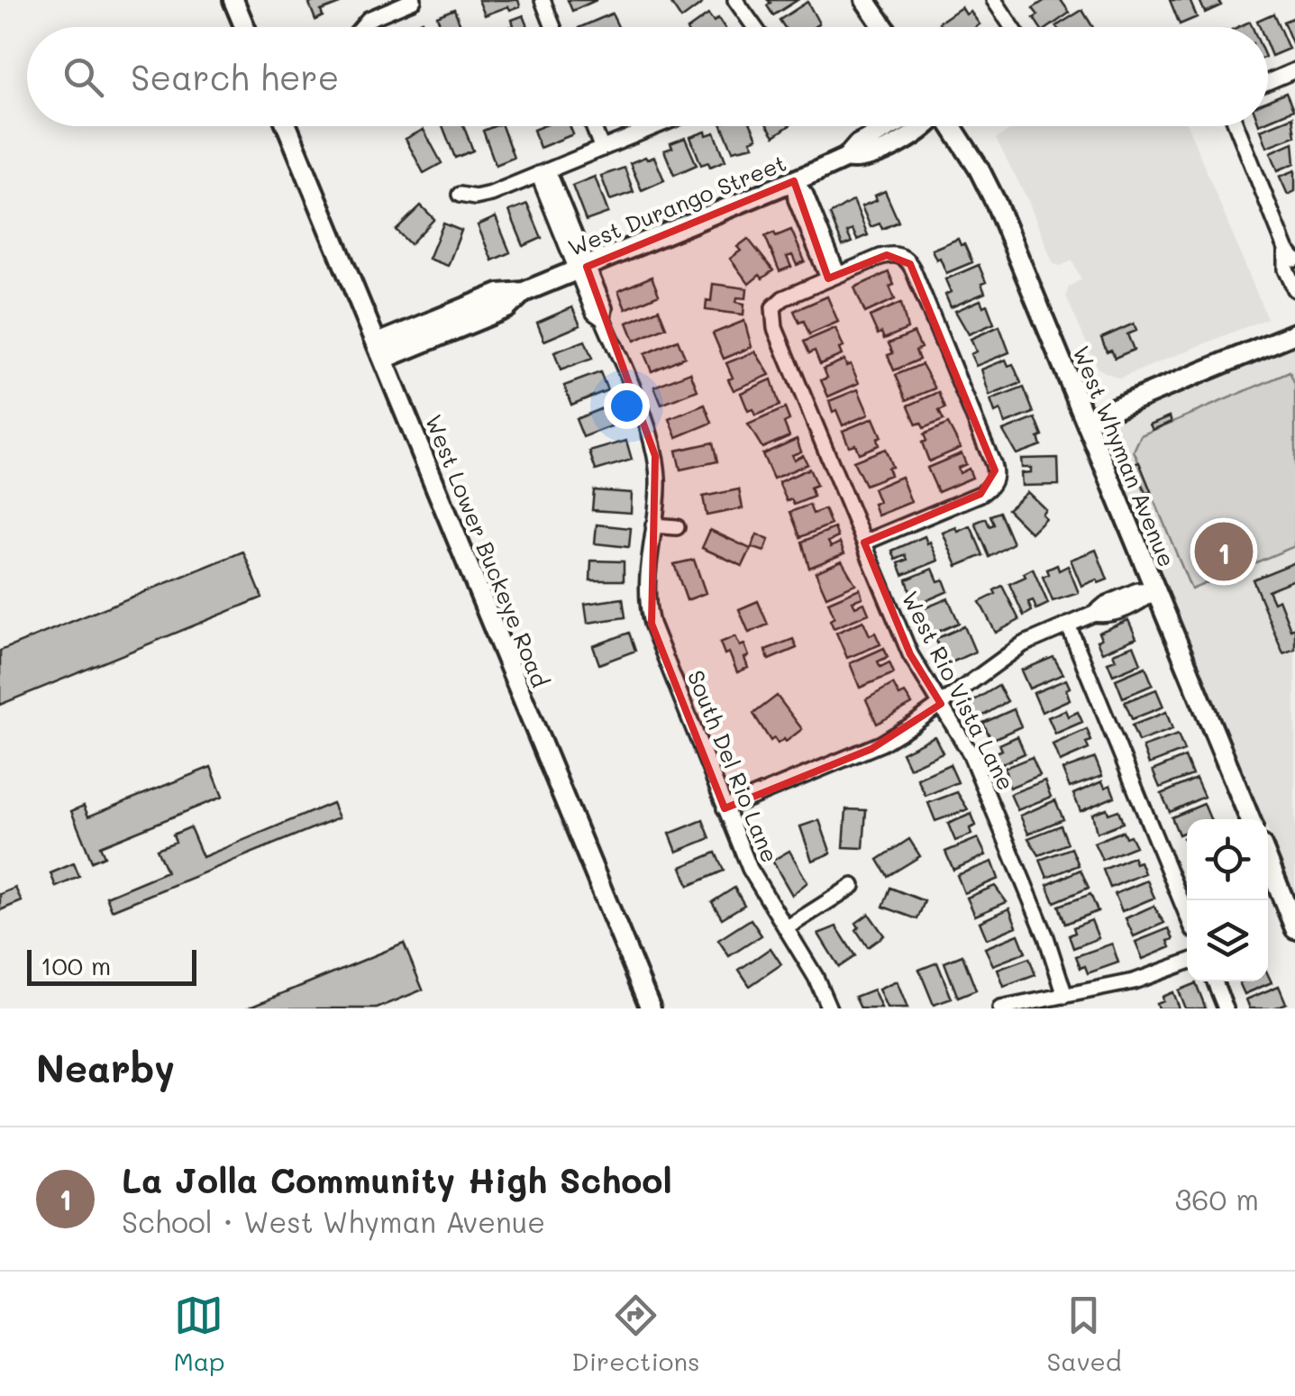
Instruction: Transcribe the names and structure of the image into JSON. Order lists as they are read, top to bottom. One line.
{"streets":{"street":["West Durango Street","West Whyman Avenue","West Lower Buckeye Road","West Rio Vista Lane","South Del Rio Lane"]},"crossings":[["West Durango Street","West Lower Buckeye Road"],["West Durango Street","South Del Rio Lane"]],"scale_bar":"100 m","page":{"search":"Search here","pins":"1","scale":"100 m","heading":"Nearby","list":[{"mark":"1","name":"La Jolla Community High School","note":"School · West Whyman Avenue","value":"360 m"}],"nav":["Map","Directions","Saved"]}}
